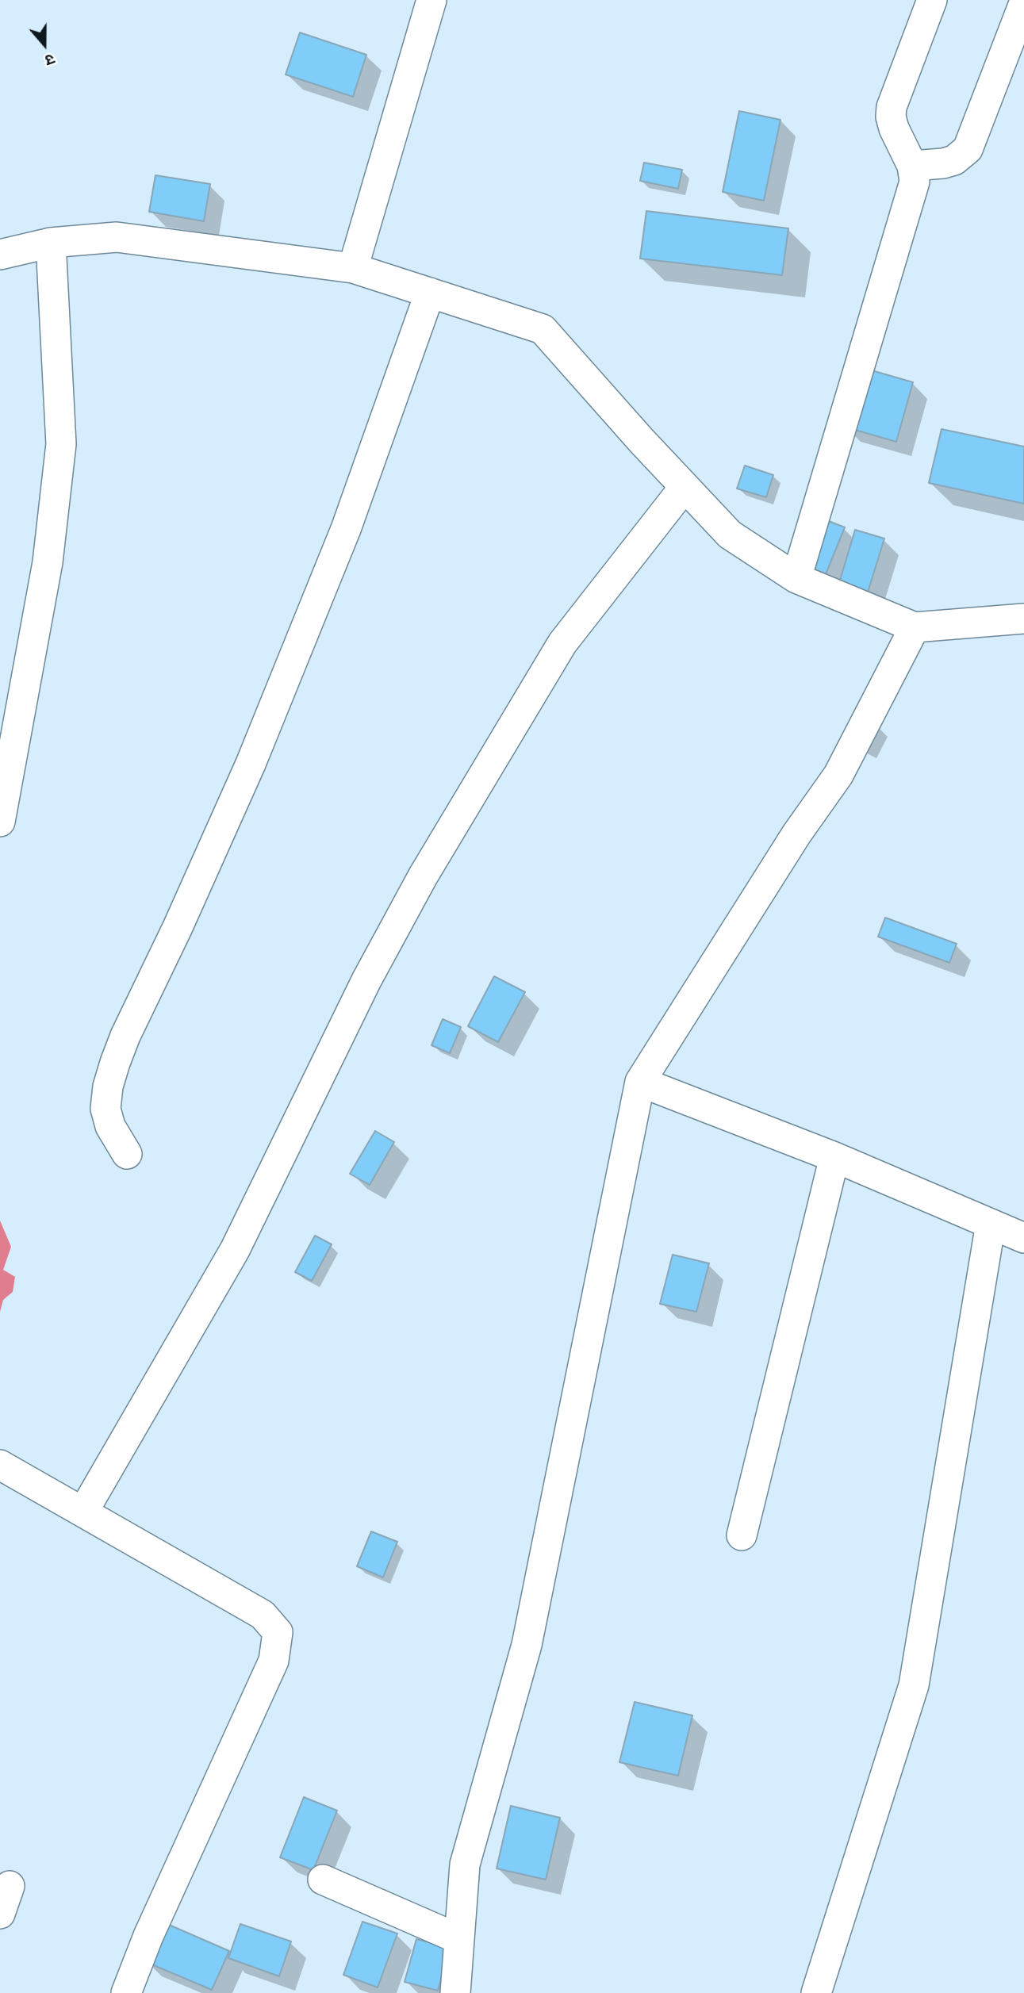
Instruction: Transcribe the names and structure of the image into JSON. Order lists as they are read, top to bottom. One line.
{"north":"bottom"}
